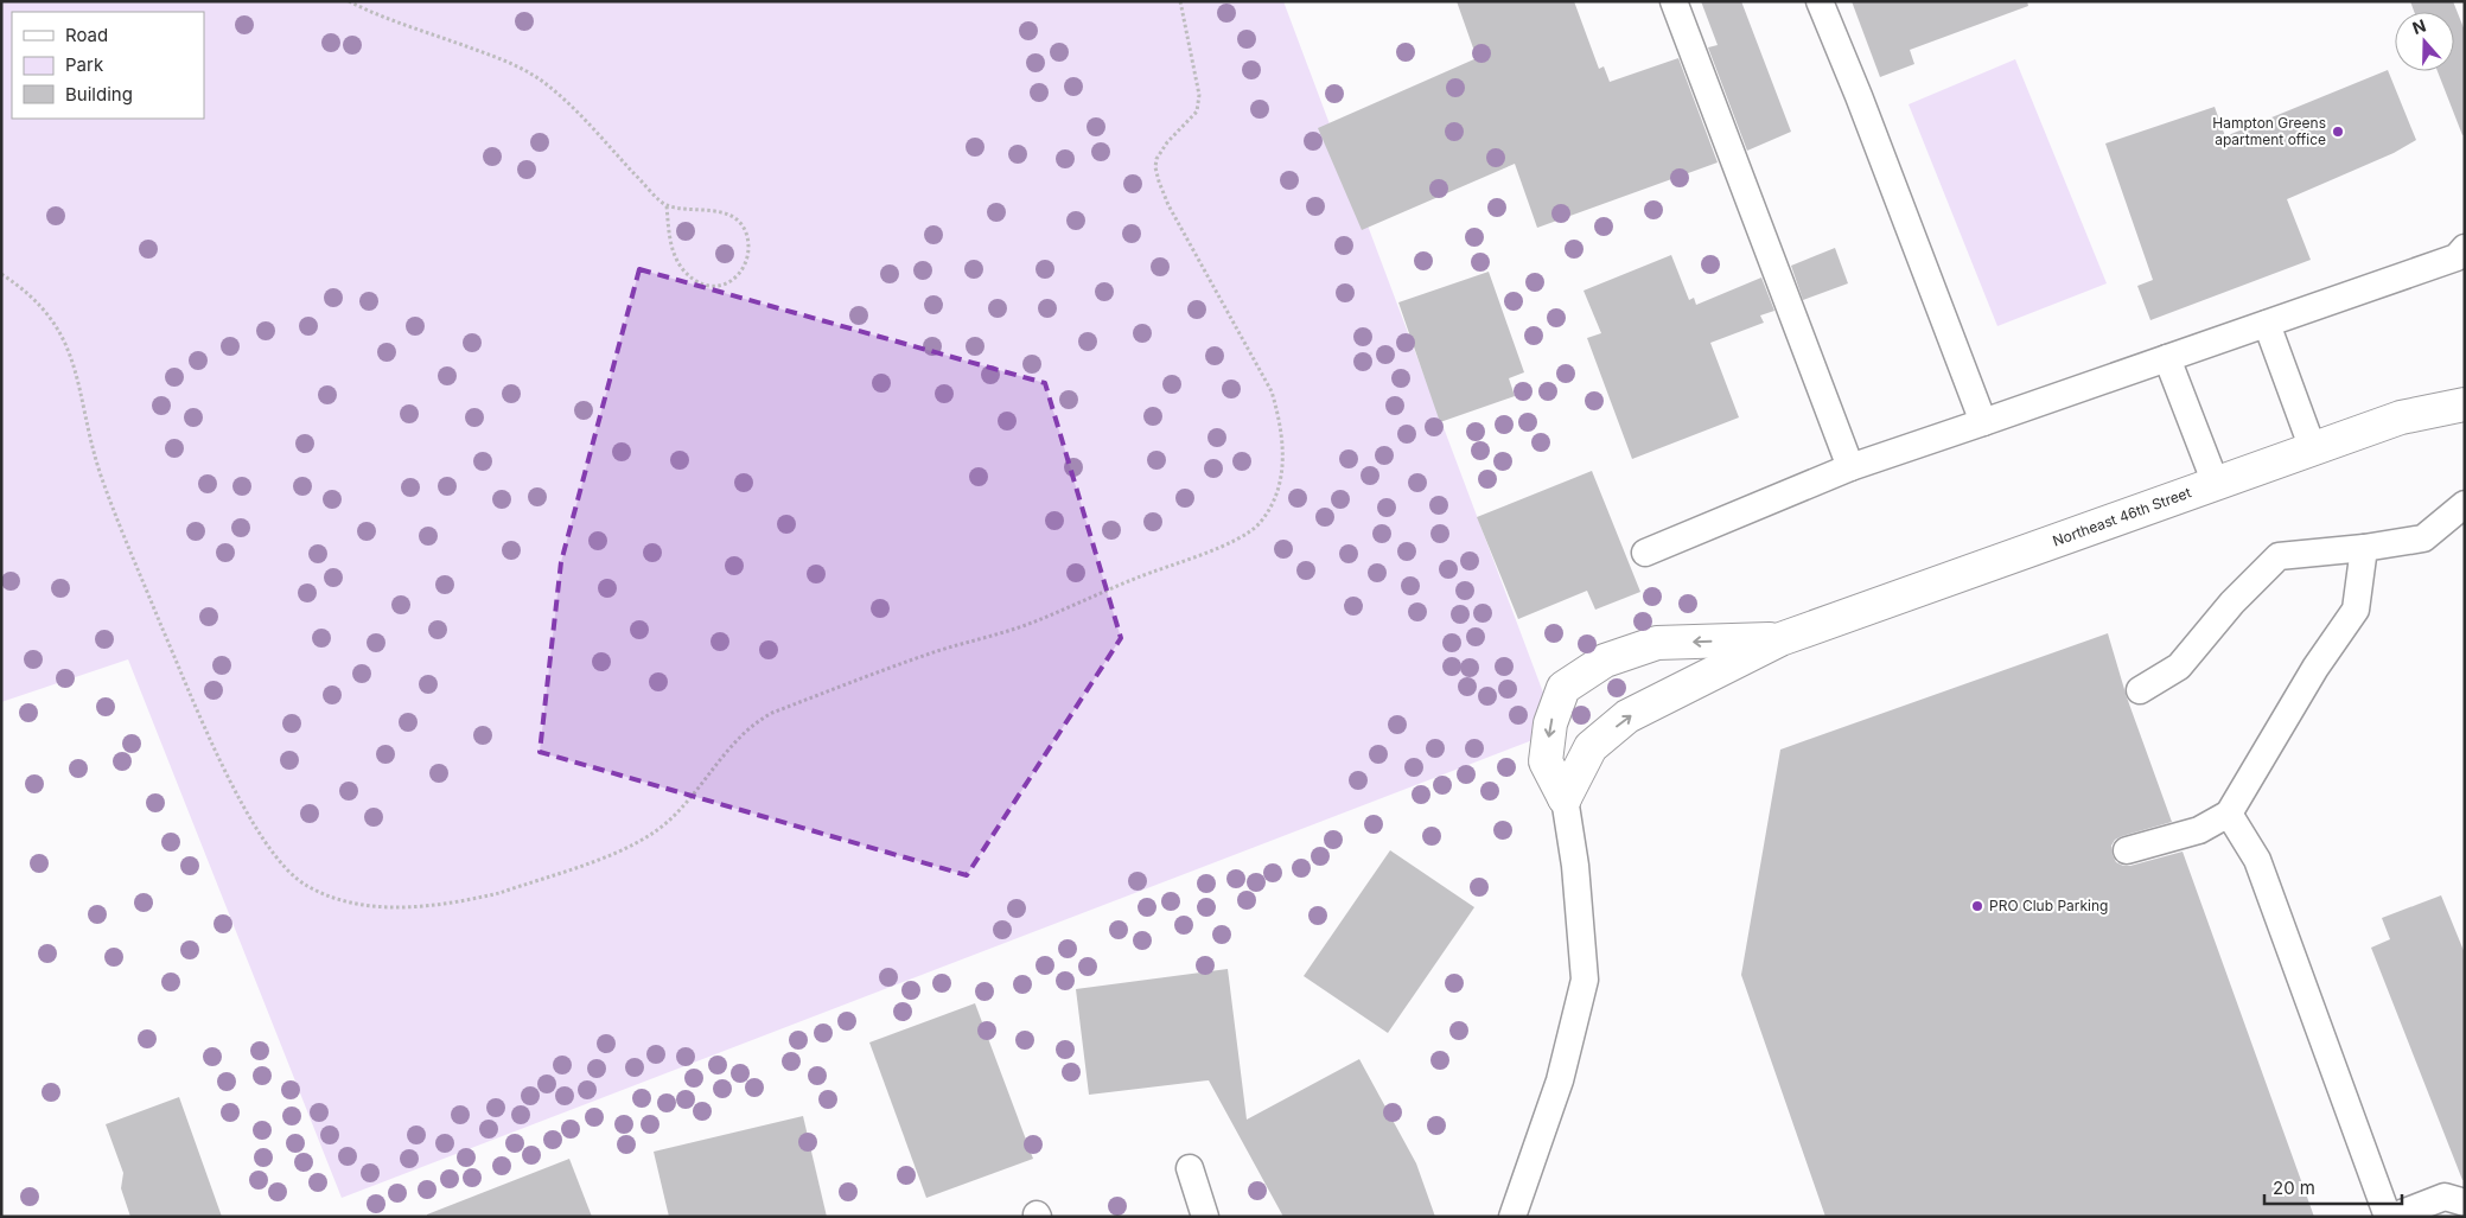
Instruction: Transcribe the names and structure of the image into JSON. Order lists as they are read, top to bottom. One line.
{"streets":{"street":["Northeast 46th Street"]},"places":["Hampton Greens apartment office","PRO Club Parking"],"legend":["Road","Park","Building"],"scale_bar":"20 m","north":"top"}
